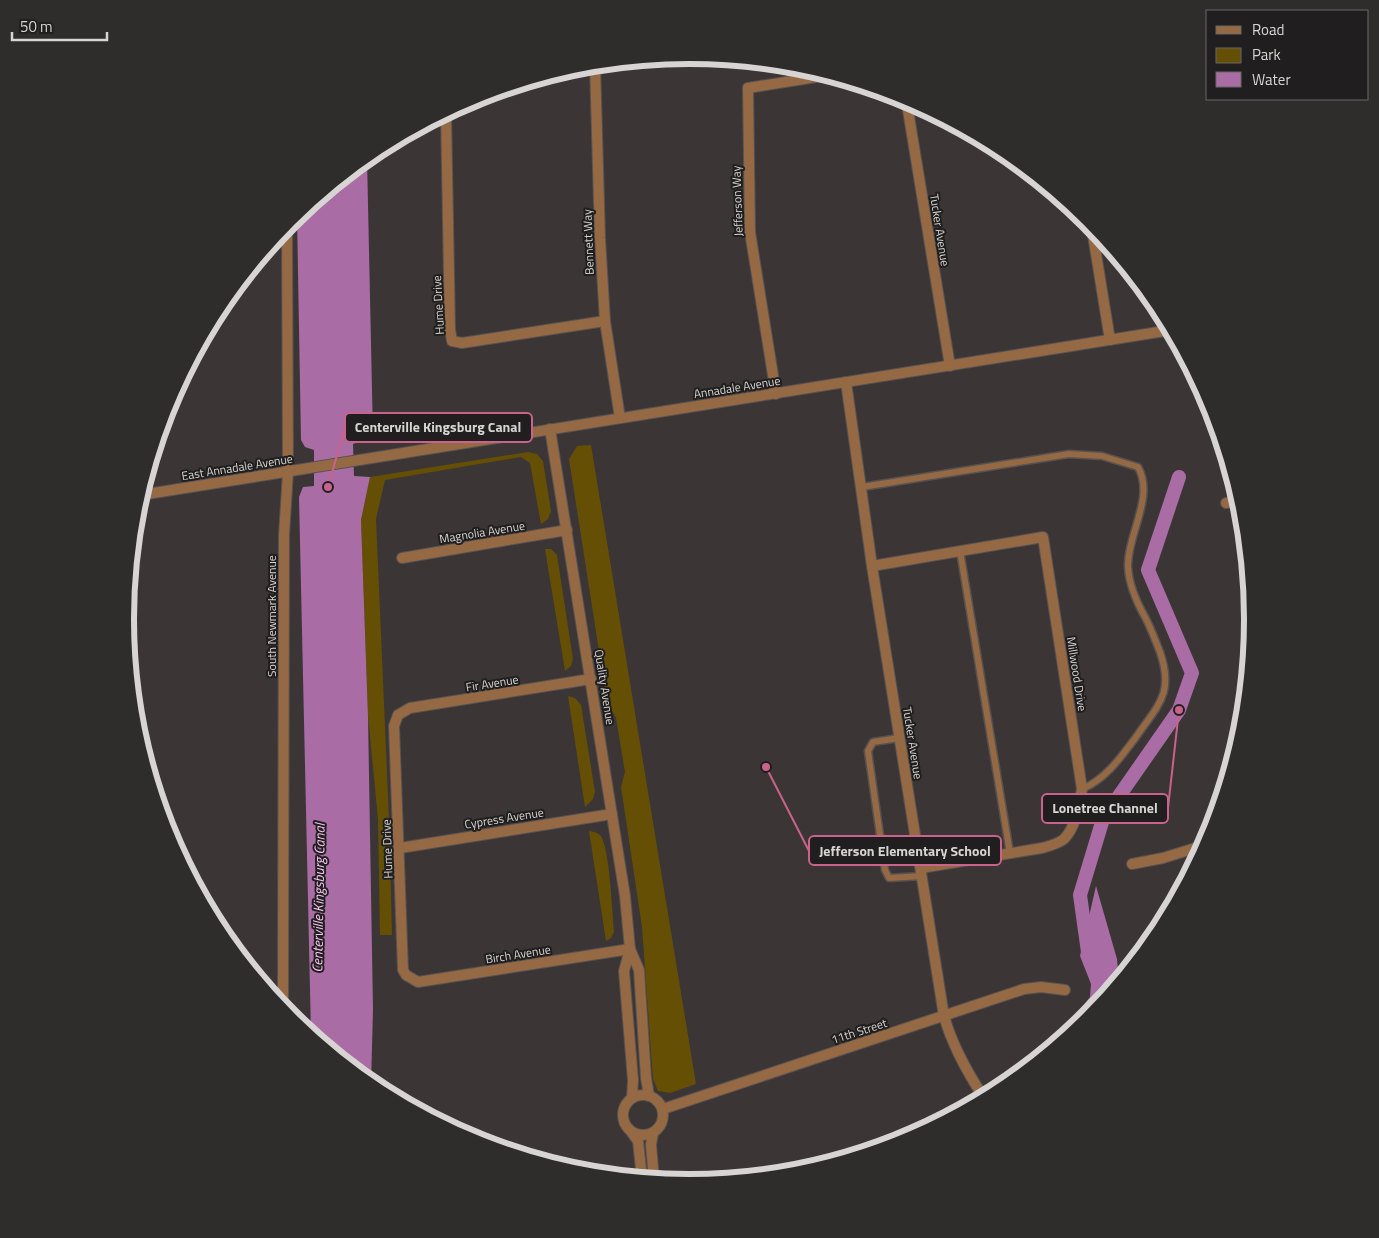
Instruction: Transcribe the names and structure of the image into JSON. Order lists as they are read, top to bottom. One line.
{"streets":{"street":["Jefferson Way","Tucker Avenue","Bennett Way","Hume Drive","Annadale Avenue","East Annadale Avenue","Magnolia Avenue","South Newmark Avenue","Millwood Drive","Fir Avenue","Quality Avenue","Cypress Avenue","Birch Avenue","11th Street"]},"crossings":[["Jefferson Way","Annadale Avenue"],["Tucker Avenue","Annadale Avenue"],["Tucker Avenue","Millwood Drive"],["Tucker Avenue","11th Street"],["Bennett Way","Hume Drive"],["Bennett Way","Annadale Avenue"],["Hume Drive","Fir Avenue"],["Hume Drive","Cypress Avenue"],["Hume Drive","Birch Avenue"],["Annadale Avenue","East Annadale Avenue"],["Annadale Avenue","Quality Avenue"],["East Annadale Avenue","South Newmark Avenue"],["Magnolia Avenue","Quality Avenue"],["Fir Avenue","Quality Avenue"],["Quality Avenue","Cypress Avenue"],["Quality Avenue","Birch Avenue"],["Quality Avenue","11th Street"]],"water":["Centerville Kingsburg Canal"],"places":["Centerville Kingsburg Canal","Lonetree Channel","Jefferson Elementary School"],"legend":["Road","Park","Water"],"scale_bar":"50 m"}
